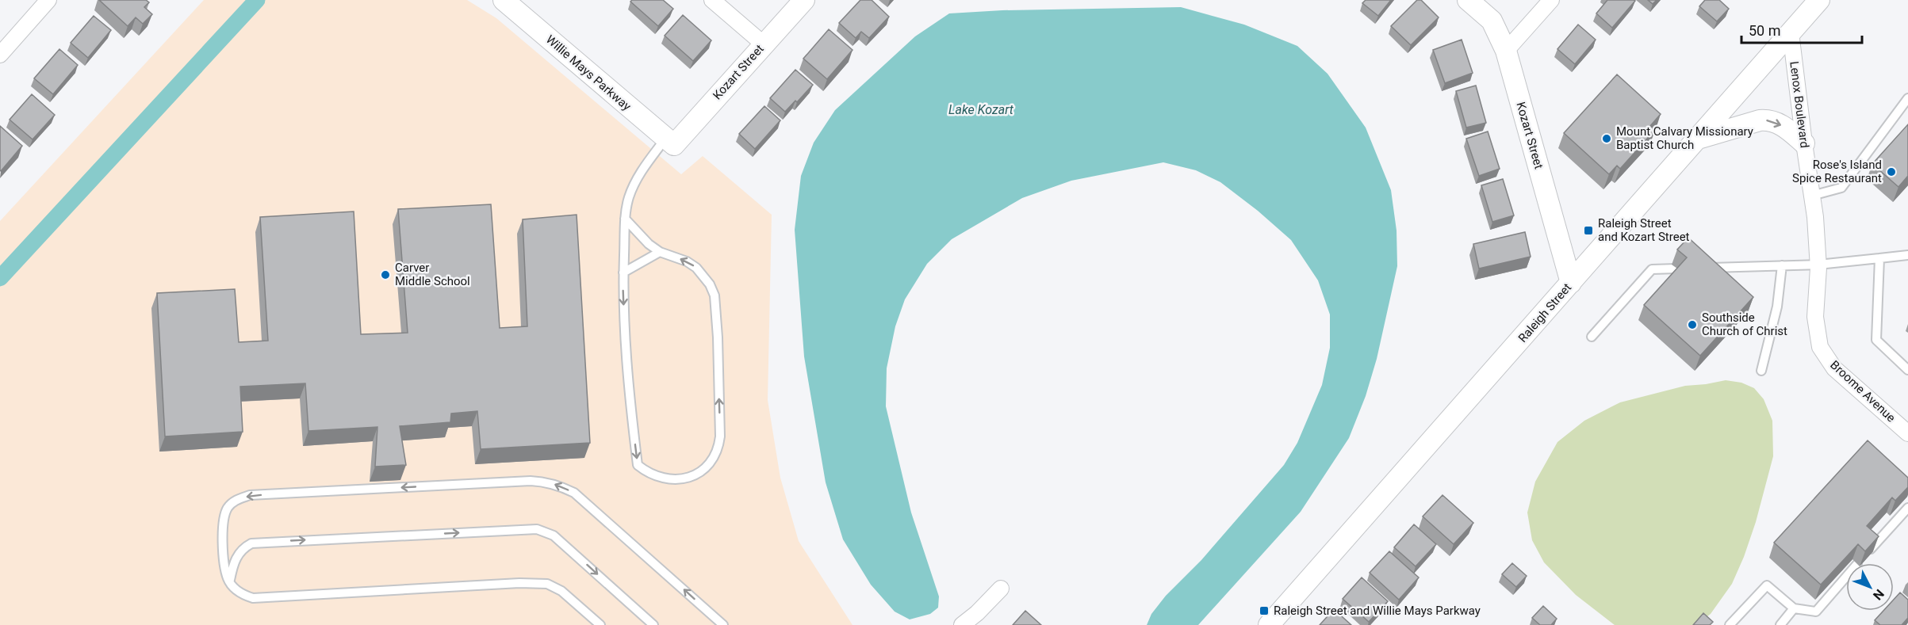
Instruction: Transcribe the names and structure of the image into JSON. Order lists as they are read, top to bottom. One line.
{"streets":{"street":["Kozart Street","Willie Mays Parkway","Lenox Boulevard","Raleigh Street","Broome Avenue"]},"crossings":[["Kozart Street","Willie Mays Parkway"],["Kozart Street","Raleigh Street"],["Lenox Boulevard","Raleigh Street"],["Lenox Boulevard","Broome Avenue"]],"water":["Lake Kozart"],"places":{"other":["Mount Calvary Missionary Baptist Church","Rose's Island Spice Restaurant","Carver Middle School","Southside Church of Christ"],"transit":["Raleigh Street and Kozart Street","Raleigh Street and Willie Mays Parkway"]},"scale_bar":"50 m","north":"bottom right"}
